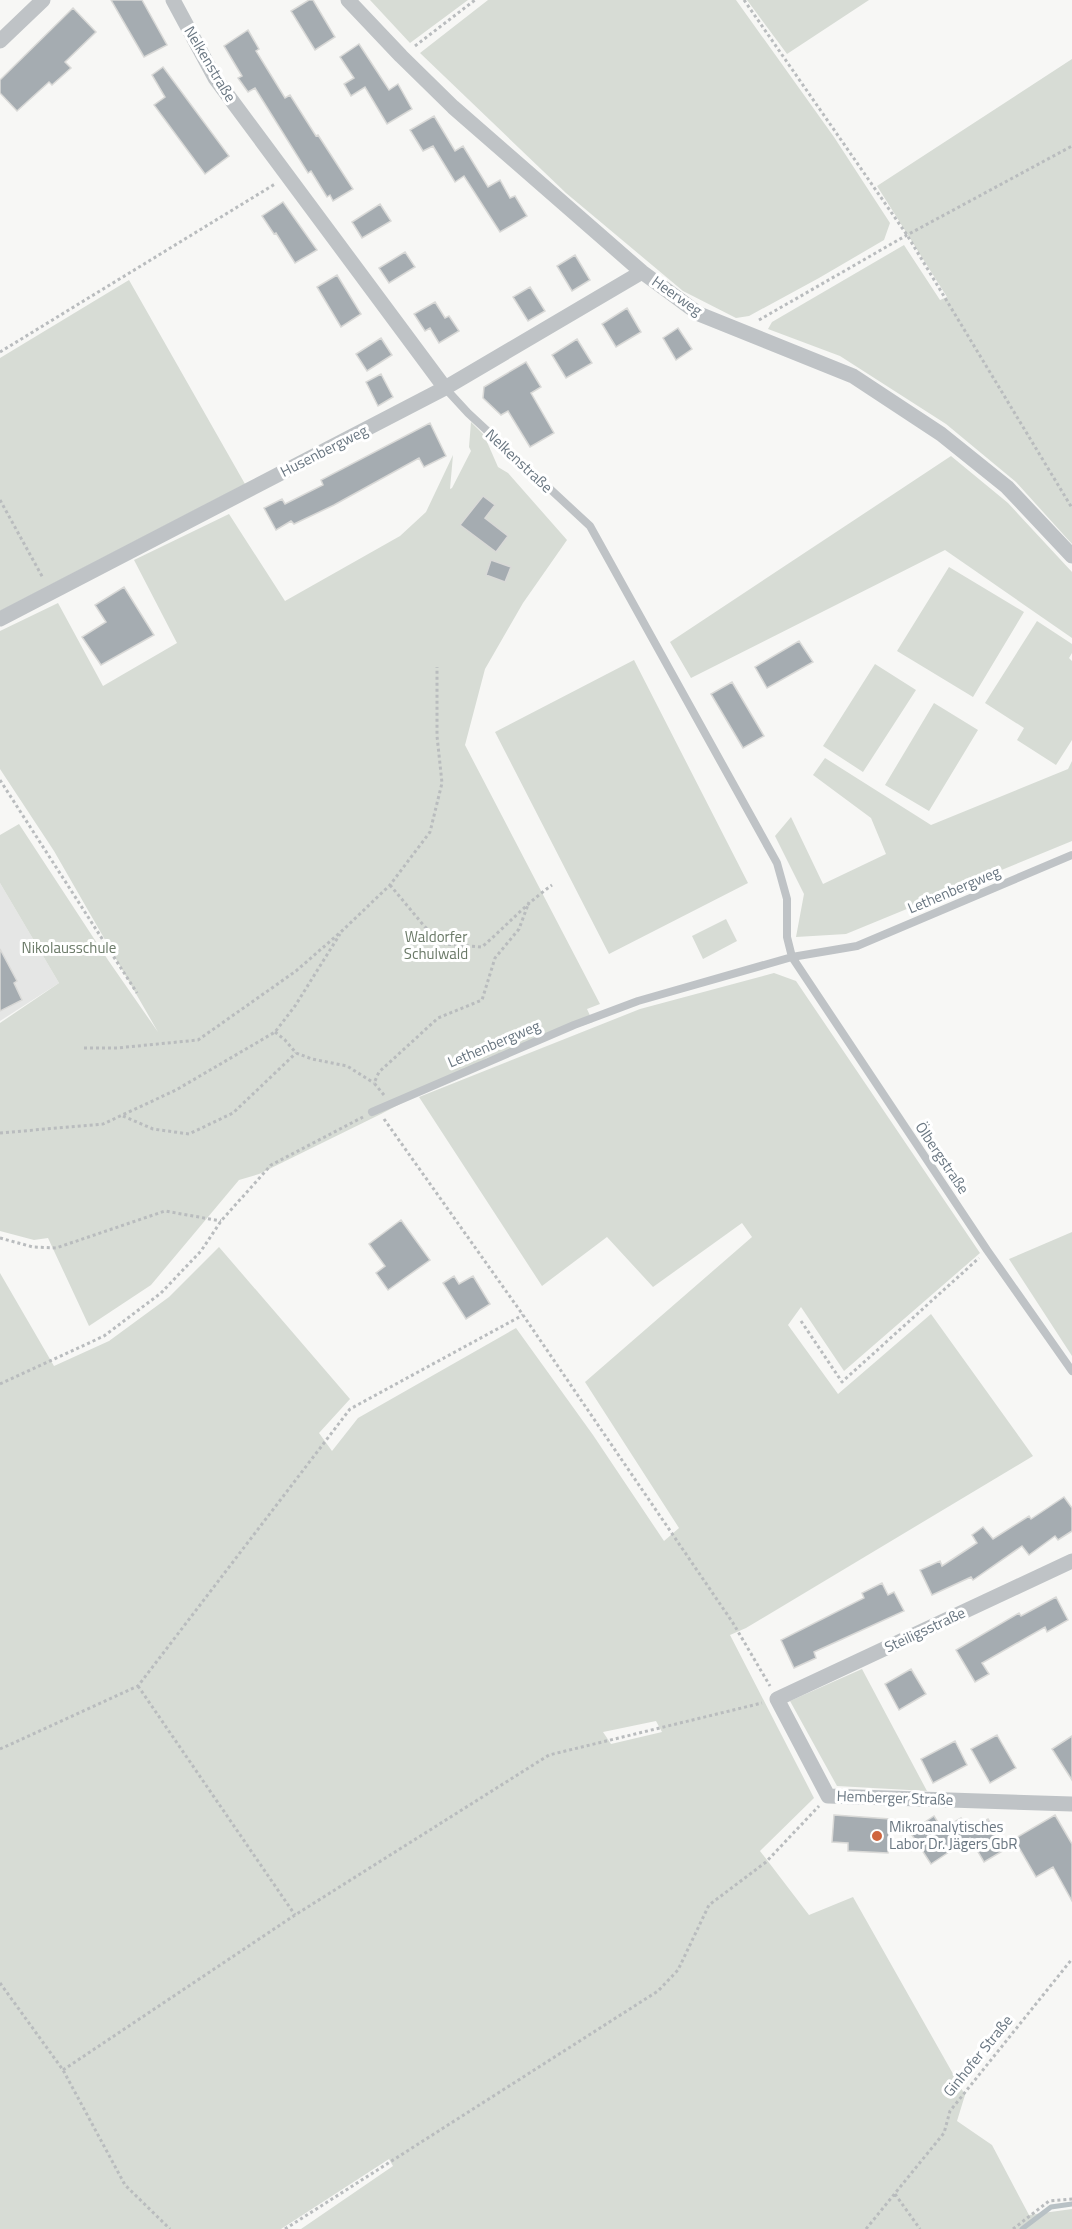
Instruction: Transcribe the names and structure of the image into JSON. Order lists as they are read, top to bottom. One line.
{"streets":{"street":["Nelkenstraße","Heerweg","Husenbergweg","Steiligsstraße","Hemberger Straße"],"lane":["Lethenbergweg","Ölbergstraße"],"path":["Ginhofer Straße"]},"crossings":[["Nelkenstraße","Husenbergweg"],["Nelkenstraße","Lethenbergweg"],["Nelkenstraße","Ölbergstraße"],["Heerweg","Husenbergweg"],["Lethenbergweg","Ölbergstraße"],["Steiligsstraße","Hemberger Straße"]],"parks":["Waldorfer Schulwald","Nikolausschule"],"places":["Mikroanalytisches Labor Dr. Jägers GbR"]}
